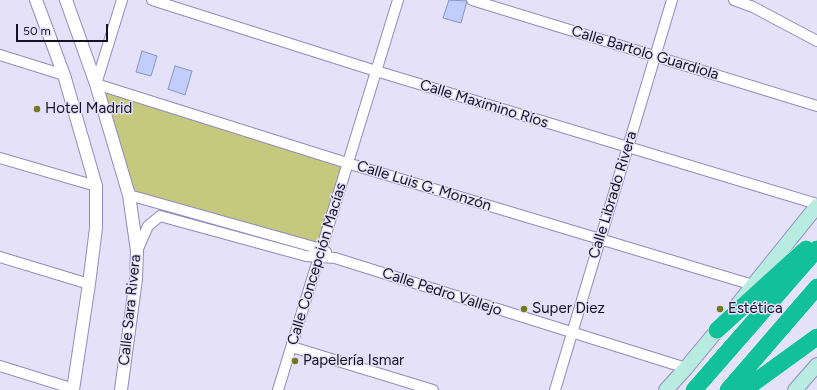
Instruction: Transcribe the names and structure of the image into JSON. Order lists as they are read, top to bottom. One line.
{"streets":{"street":["Calle Bartolo Guardiola","Calle Maximino Ríos","Calle Luis G. Monzón","Calle Librado Rivera","Calle Concepción Macías","Calle Pedro Vallejo","Calle Sara Rivera"]},"crossings":[["Calle Bartolo Guardiola","Calle Librado Rivera"],["Calle Maximino Ríos","Calle Librado Rivera"],["Calle Maximino Ríos","Calle Concepción Macías"],["Calle Luis G. Monzón","Calle Librado Rivera"],["Calle Luis G. Monzón","Calle Concepción Macías"],["Calle Luis G. Monzón","Calle Sara Rivera"],["Calle Librado Rivera","Calle Pedro Vallejo"],["Calle Concepción Macías","Calle Pedro Vallejo"],["Calle Pedro Vallejo","Calle Sara Rivera"]],"places":["Hotel Madrid","Super Diez","Estética","Papelería Ismar"],"scale_bar":"50 m"}
